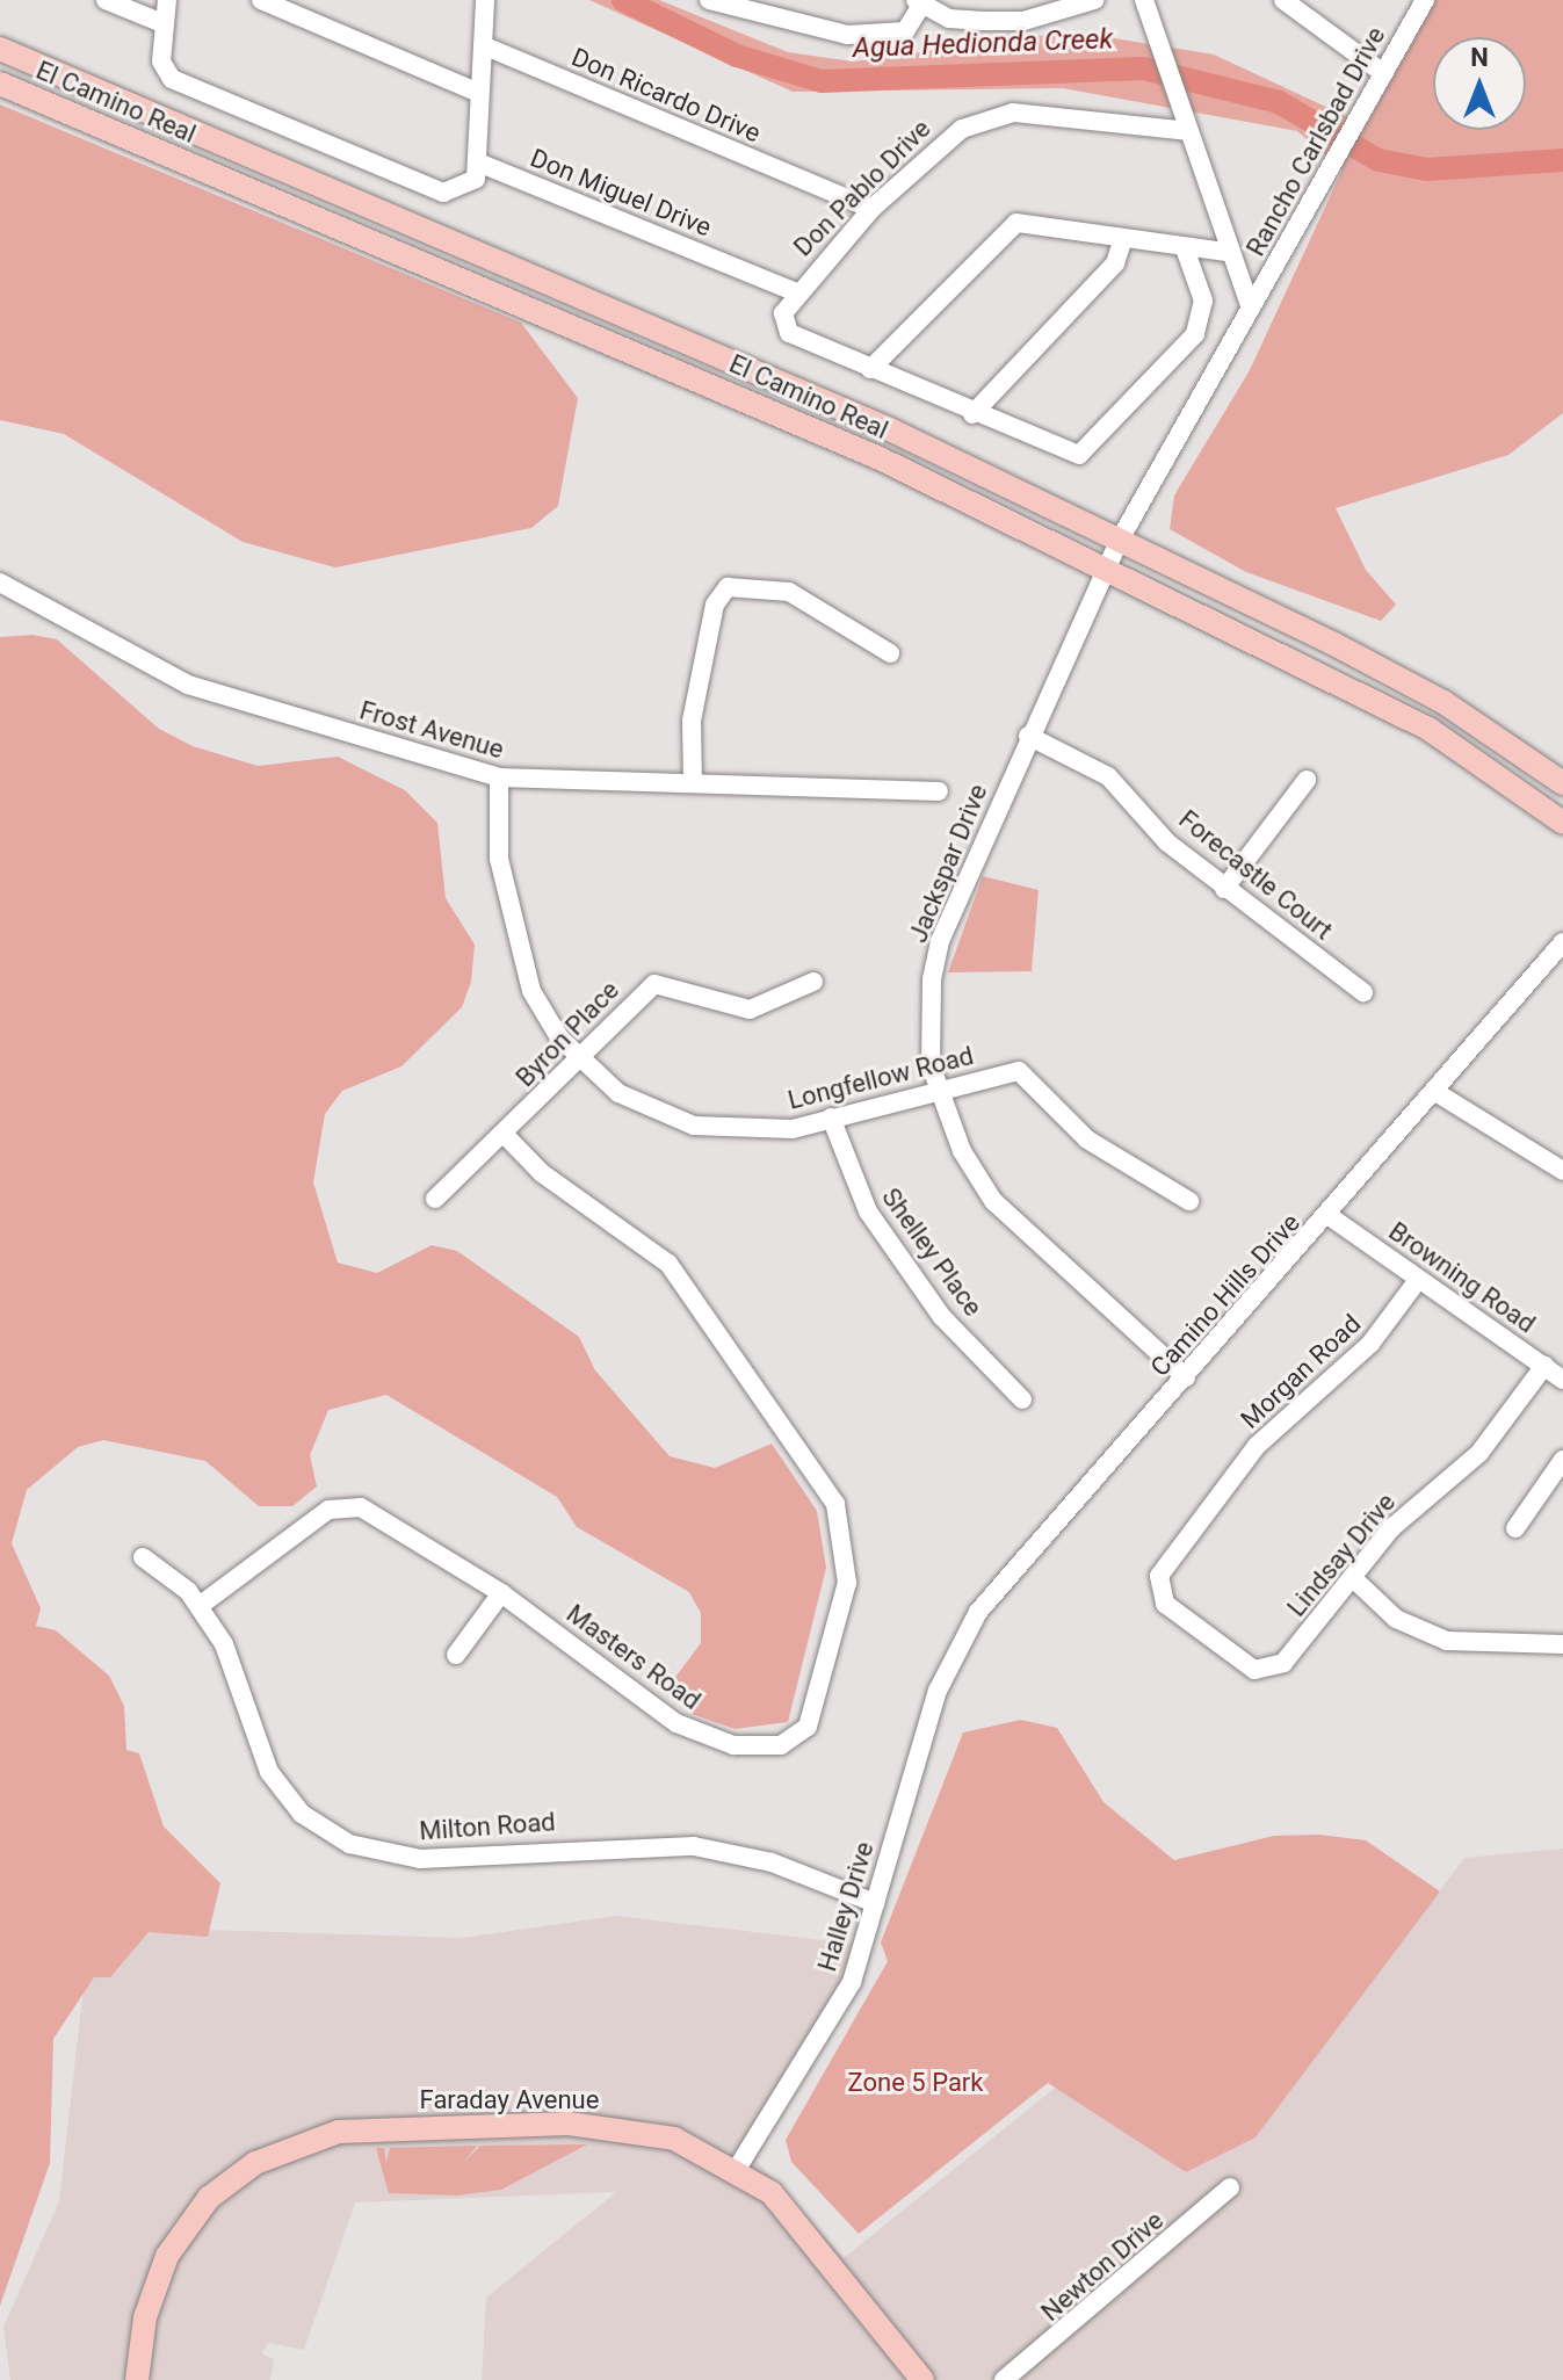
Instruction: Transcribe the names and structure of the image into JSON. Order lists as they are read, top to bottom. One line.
{"streets":{"main road":["El Camino Real","Faraday Avenue"],"street":["Don Ricardo Drive","Rancho Carlsbad Drive","Don Pablo Drive","Don Miguel Drive","Frost Avenue","Jackspar Drive","Forecastle Court","Byron Place","Longfellow Road","Shelley Place","Browning Road","Camino Hills Drive","Morgan Road","Lindsay Drive","Masters Road","Milton Road","Halley Drive","Newton Drive"]},"crossings":[["Don Ricardo Drive","Don Pablo Drive"],["El Camino Real","Rancho Carlsbad Drive"],["El Camino Real","Jackspar Drive"],["Rancho Carlsbad Drive","Don Pablo Drive"],["Rancho Carlsbad Drive","Jackspar Drive"],["Don Pablo Drive","Don Miguel Drive"],["Frost Avenue","Longfellow Road"],["Jackspar Drive","Forecastle Court"],["Jackspar Drive","Longfellow Road"],["Jackspar Drive","Camino Hills Drive"],["Byron Place","Longfellow Road"],["Byron Place","Masters Road"],["Longfellow Road","Shelley Place"],["Browning Road","Camino Hills Drive"],["Browning Road","Morgan Road"],["Browning Road","Lindsay Drive"],["Camino Hills Drive","Halley Drive"],["Morgan Road","Lindsay Drive"],["Masters Road","Milton Road"],["Milton Road","Halley Drive"],["Halley Drive","Faraday Avenue"]],"water":["Agua Hedionda Creek"],"parks":["Zone 5 Park"],"north":"top"}
